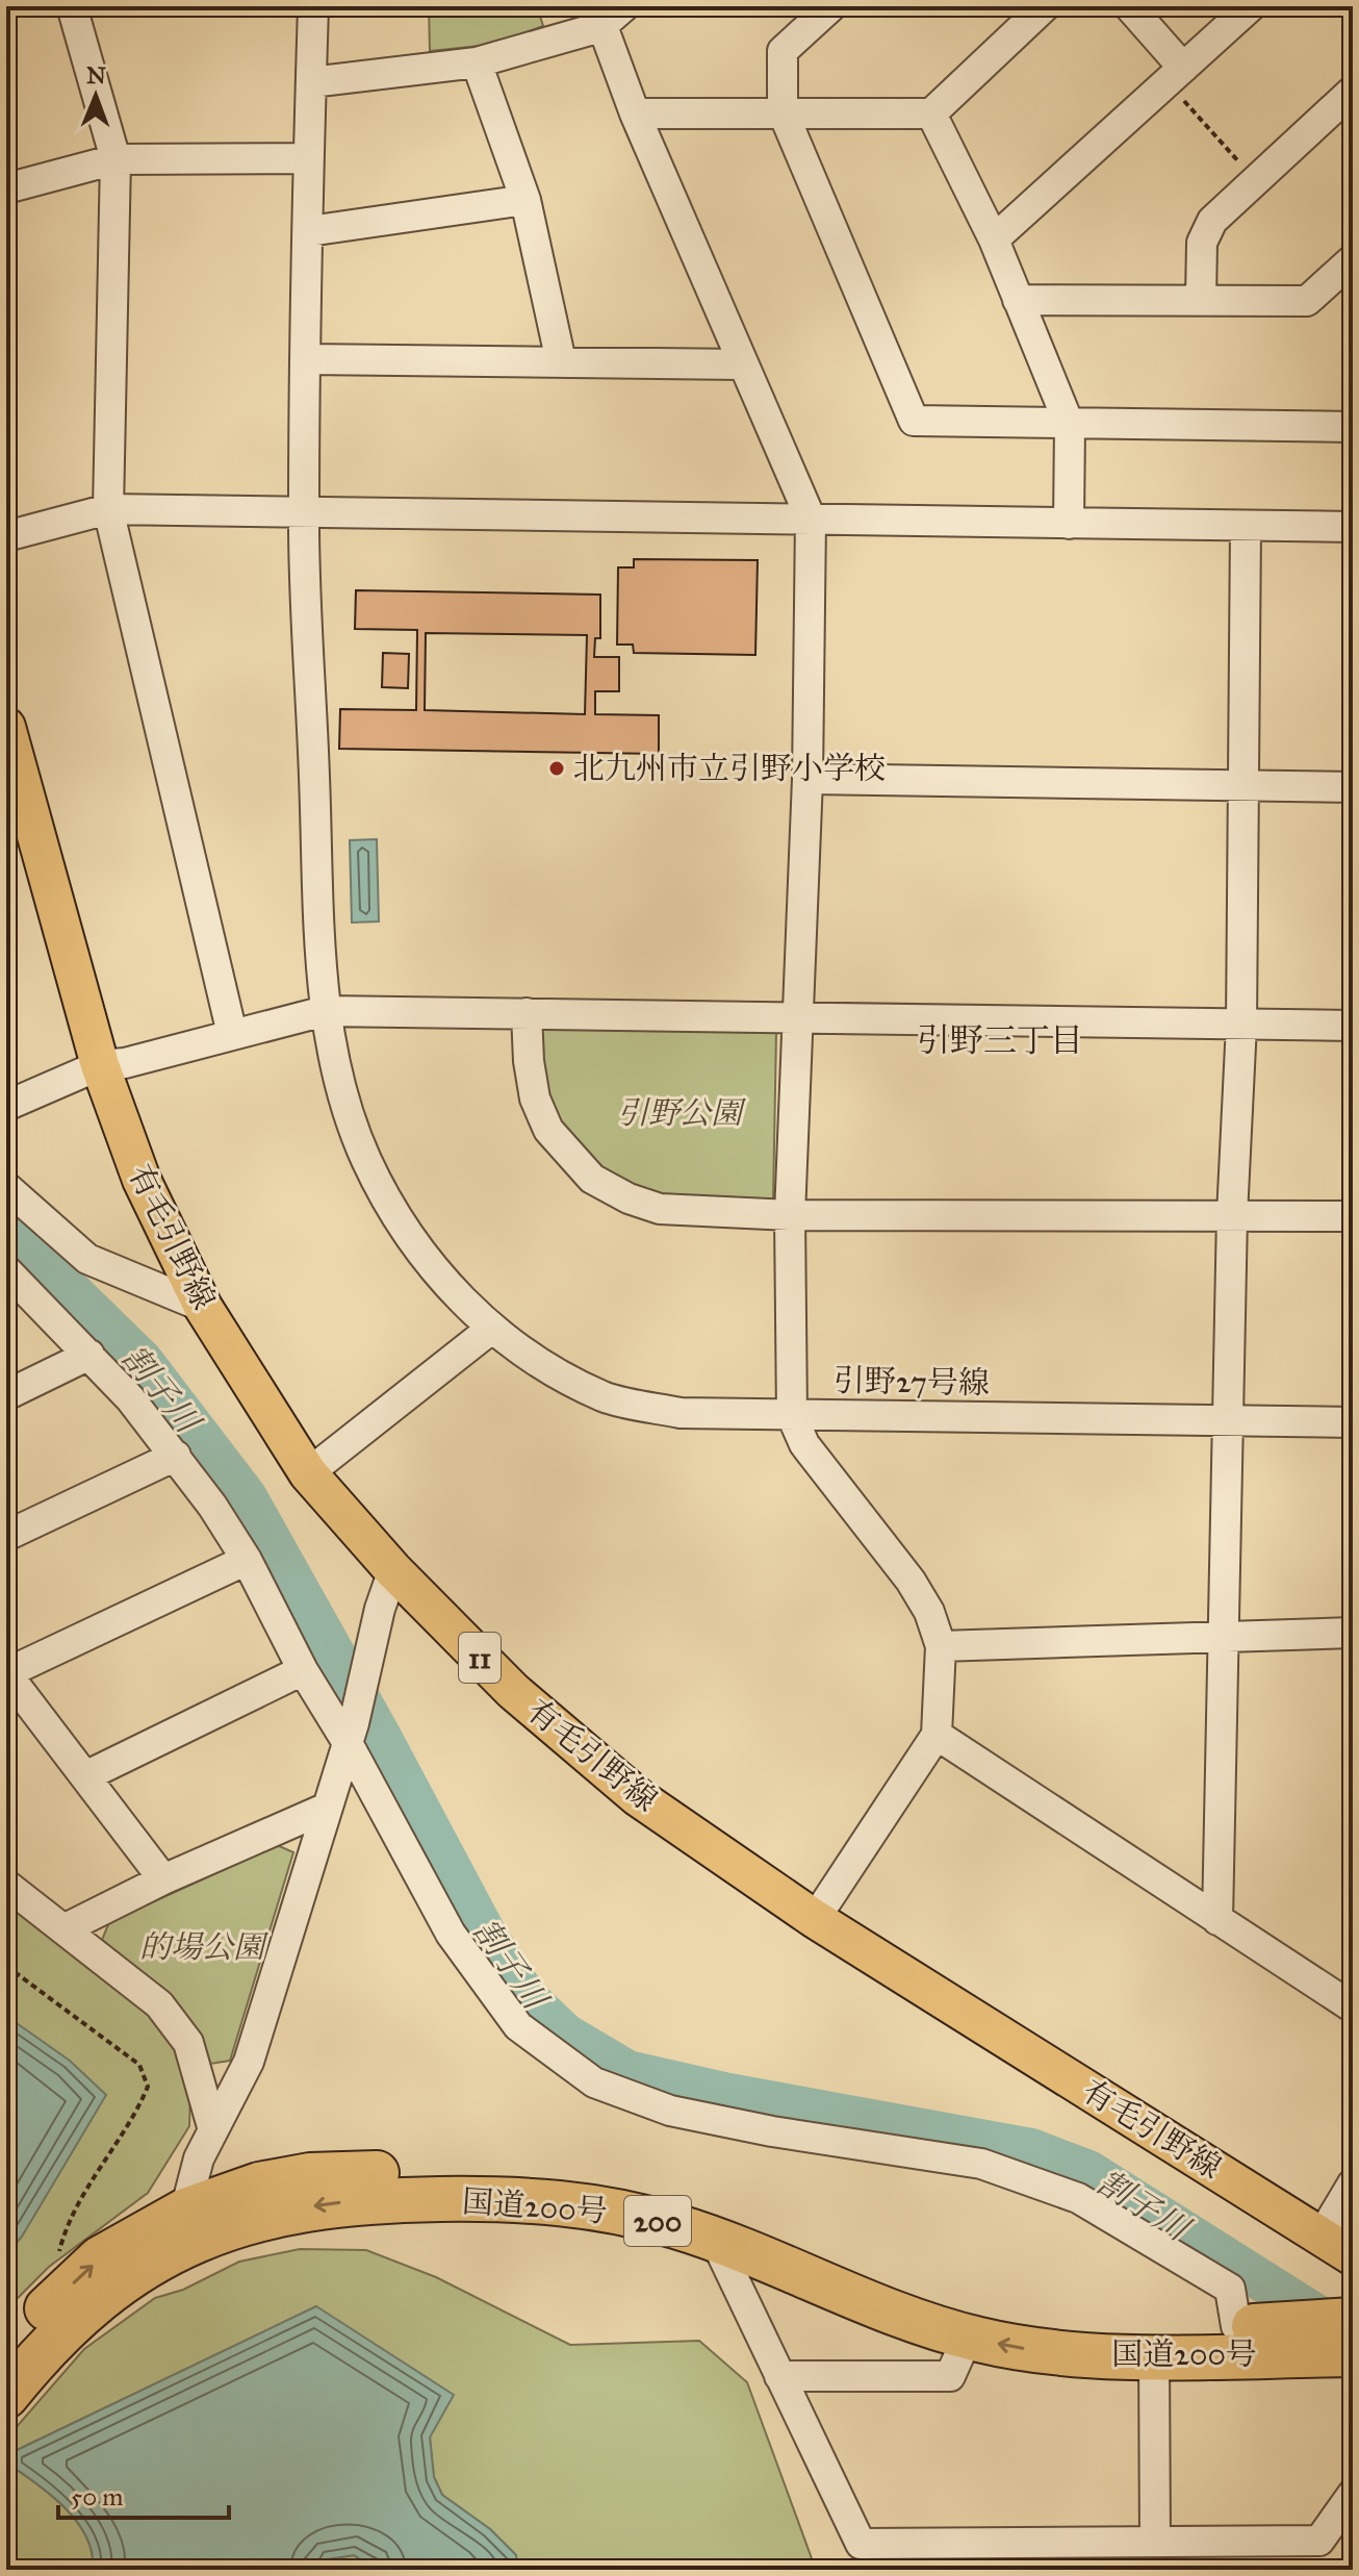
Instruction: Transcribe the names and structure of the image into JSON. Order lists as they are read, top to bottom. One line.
{"streets":{"highway":["国道200号","200"],"main road":["有毛引野線","11"],"street":["引野27号線"]},"districts":["引野三丁目"],"water":["割子川"],"parks":["引野公園","的場公園"],"places":["北九州市立引野小学校"],"scale_bar":"50 m","north":"top"}
